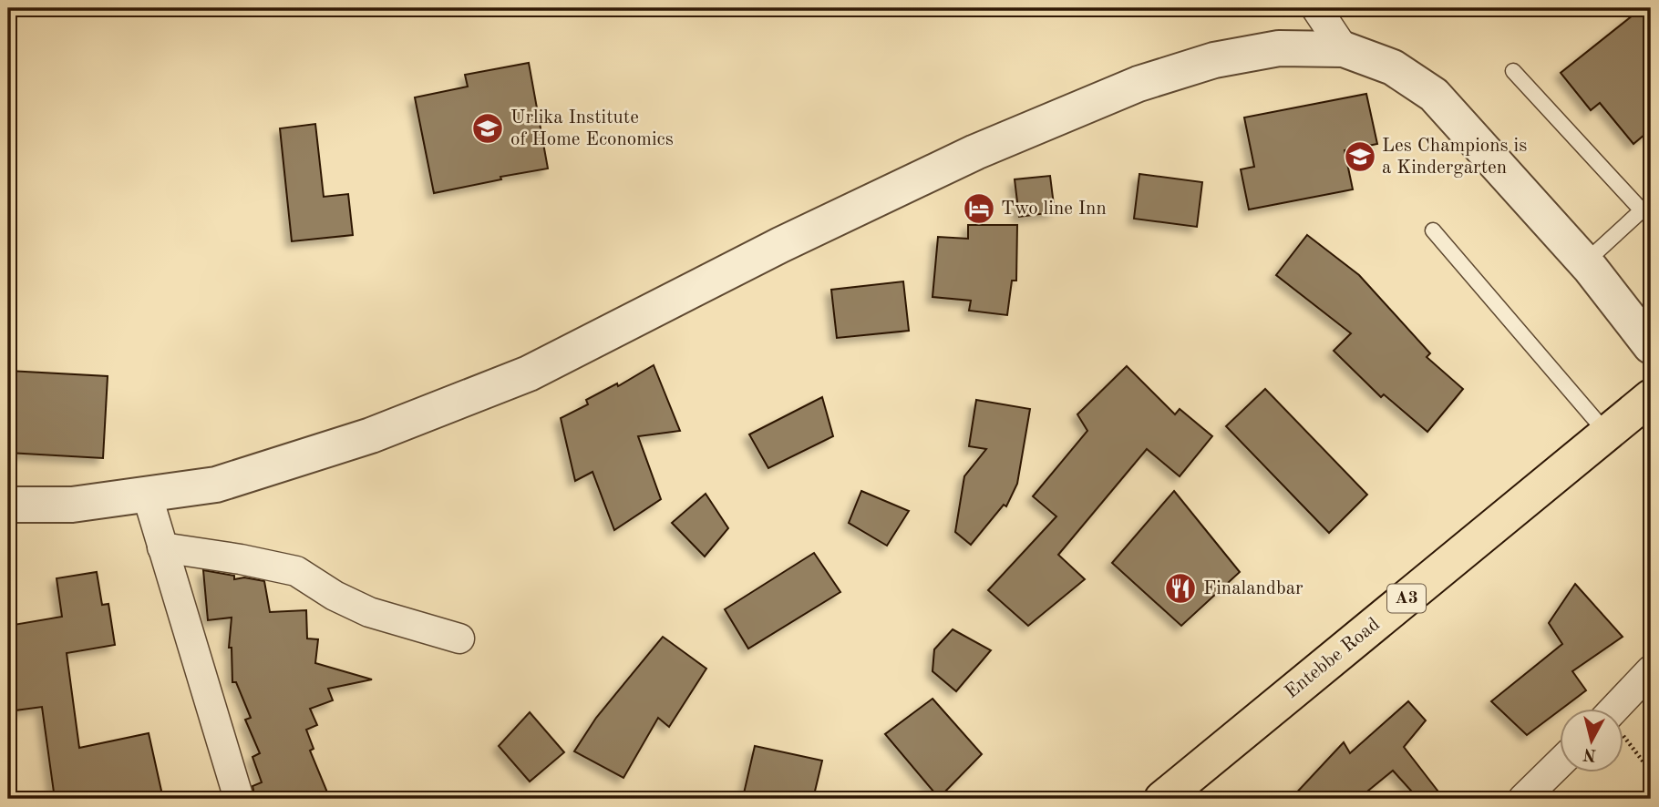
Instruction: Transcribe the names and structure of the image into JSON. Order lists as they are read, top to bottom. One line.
{"streets":{"main road":["A3","Entebbe Road"]},"places":{"school or university":["Urlika Institute of Home Economics","Les Champions is a Kindergarten"],"hotel":["Two line Inn"],"restaurant":["Finalandbar"]},"north":"bottom"}
